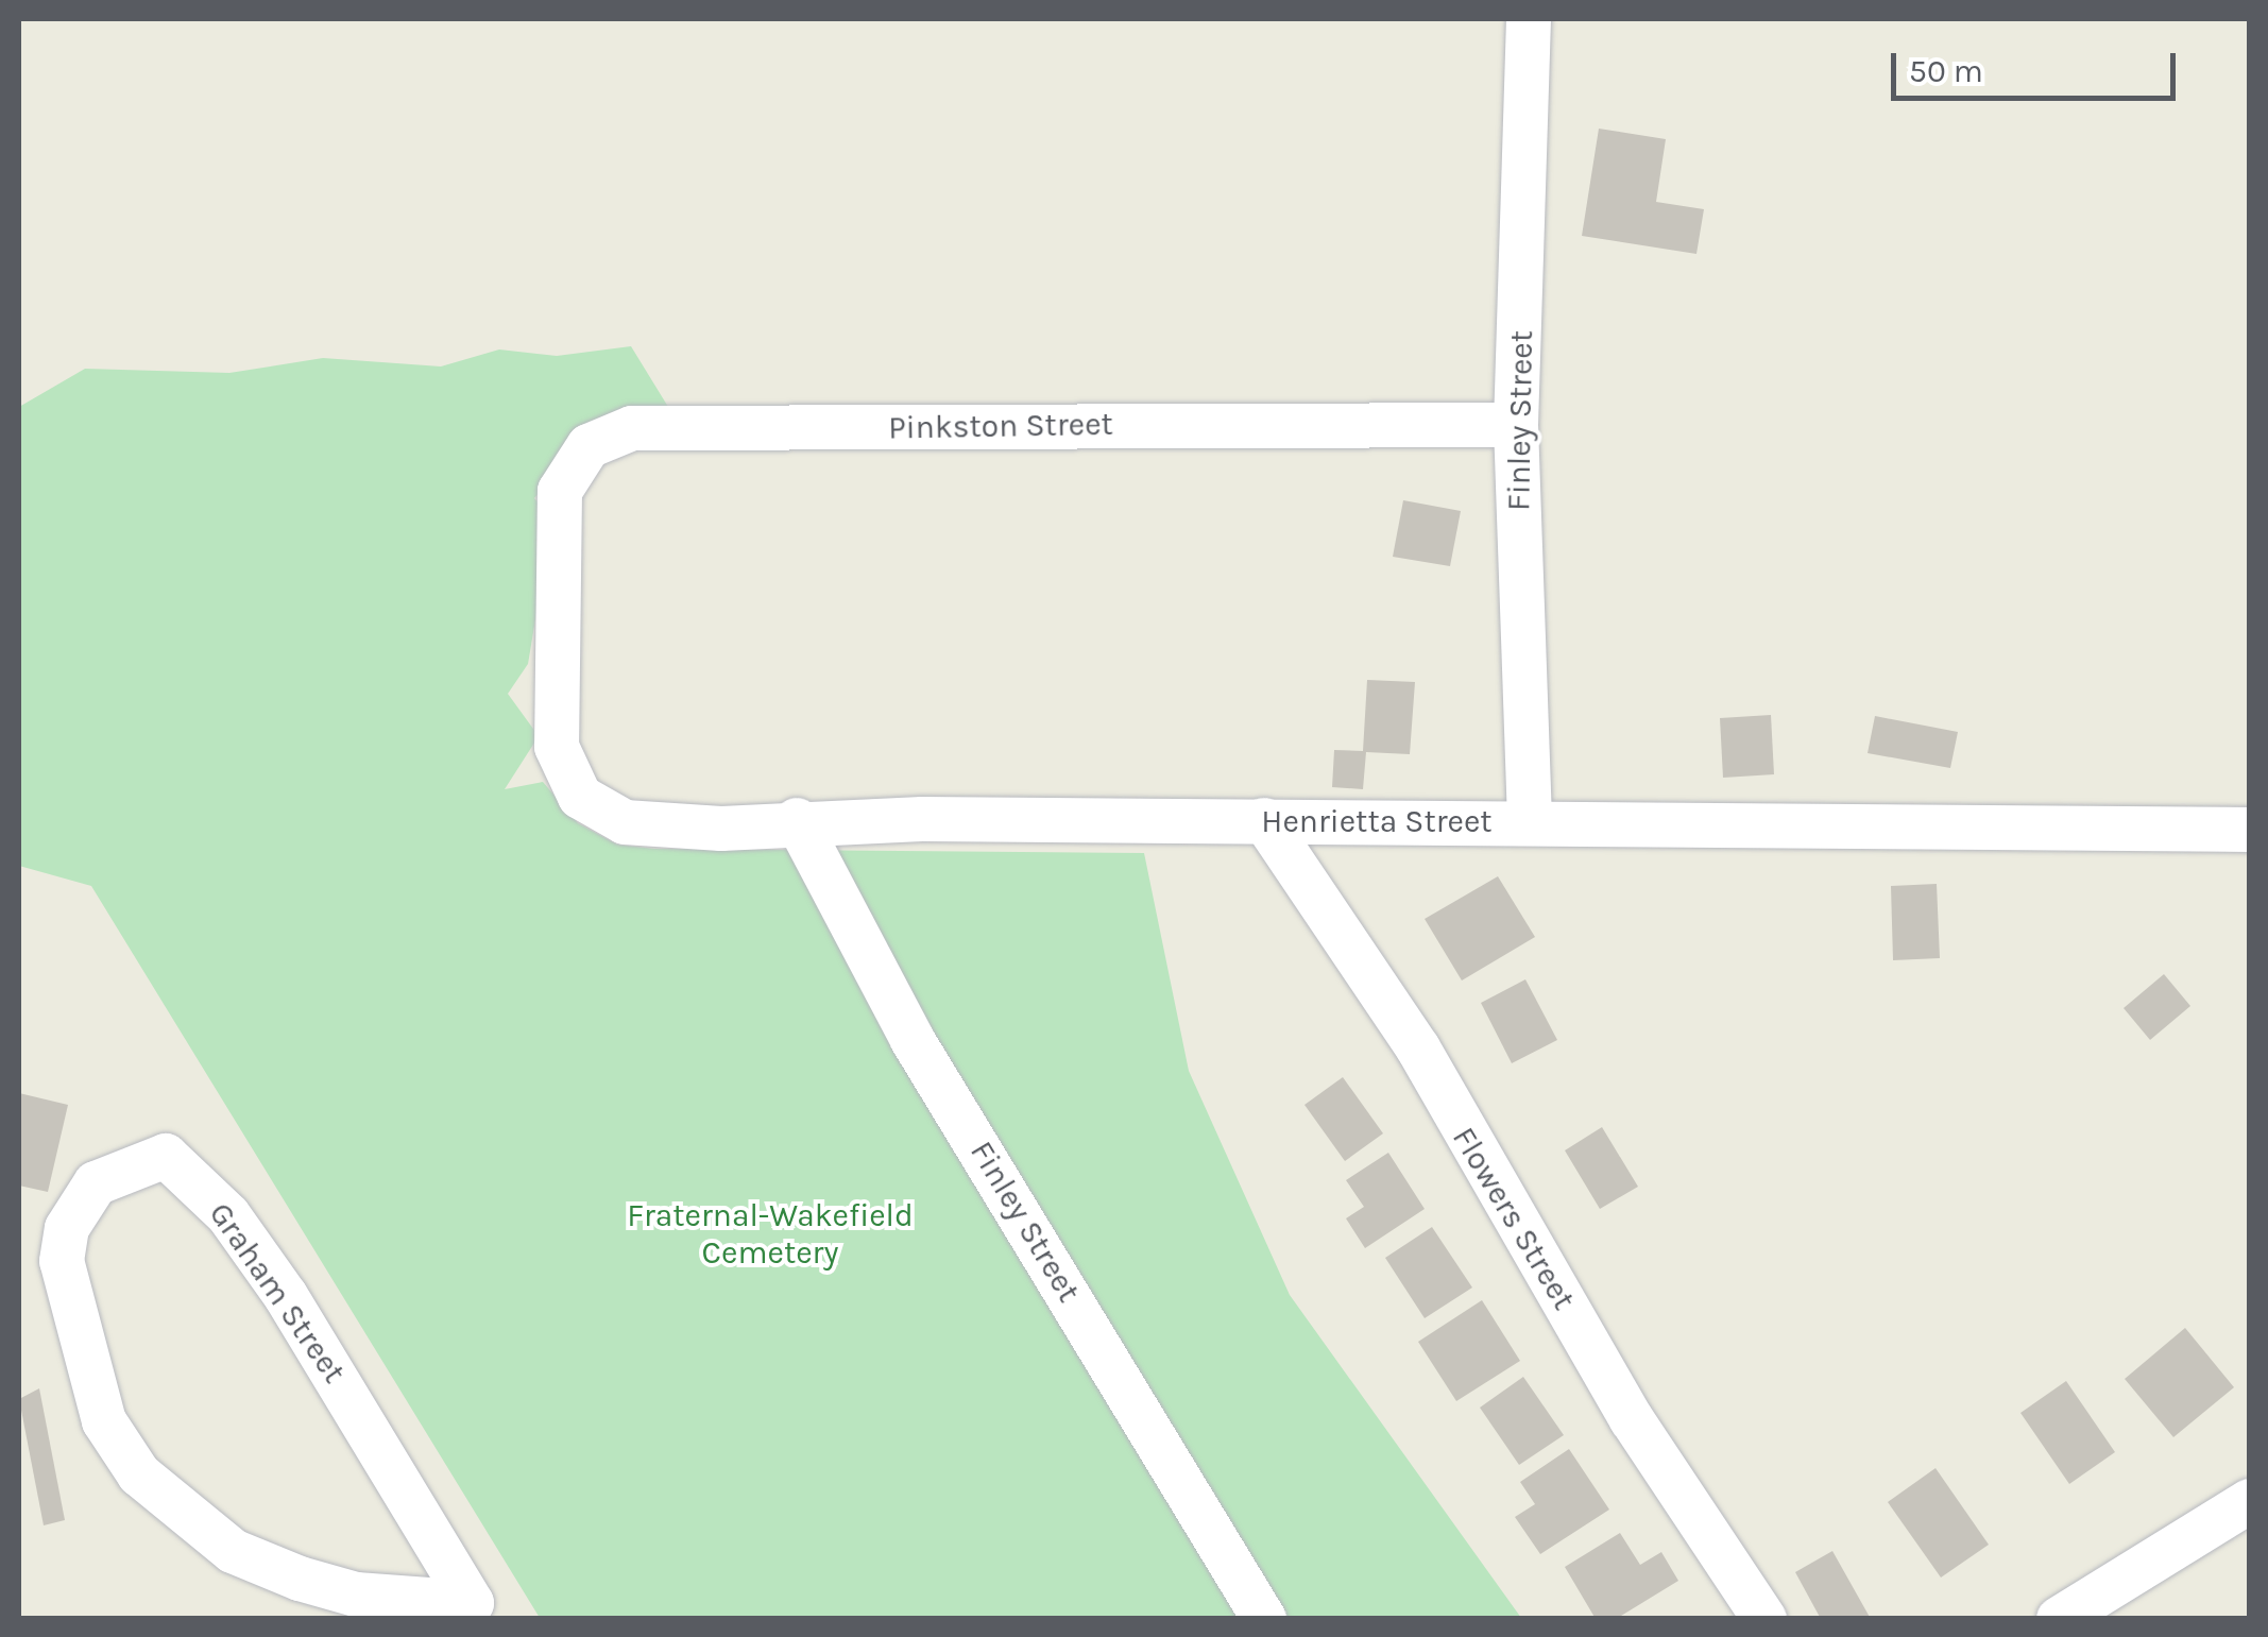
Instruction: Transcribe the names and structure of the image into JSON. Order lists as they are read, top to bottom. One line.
{"streets":{"street":["Finley Street","Pinkston Street","Henrietta Street","Flowers Street","Graham Street"]},"crossings":[["Finley Street","Pinkston Street"],["Finley Street","Henrietta Street"],["Pinkston Street","Henrietta Street"],["Henrietta Street","Flowers Street"]],"parks":["Fraternal-Wakefield Cemetery"],"scale_bar":"50 m"}
